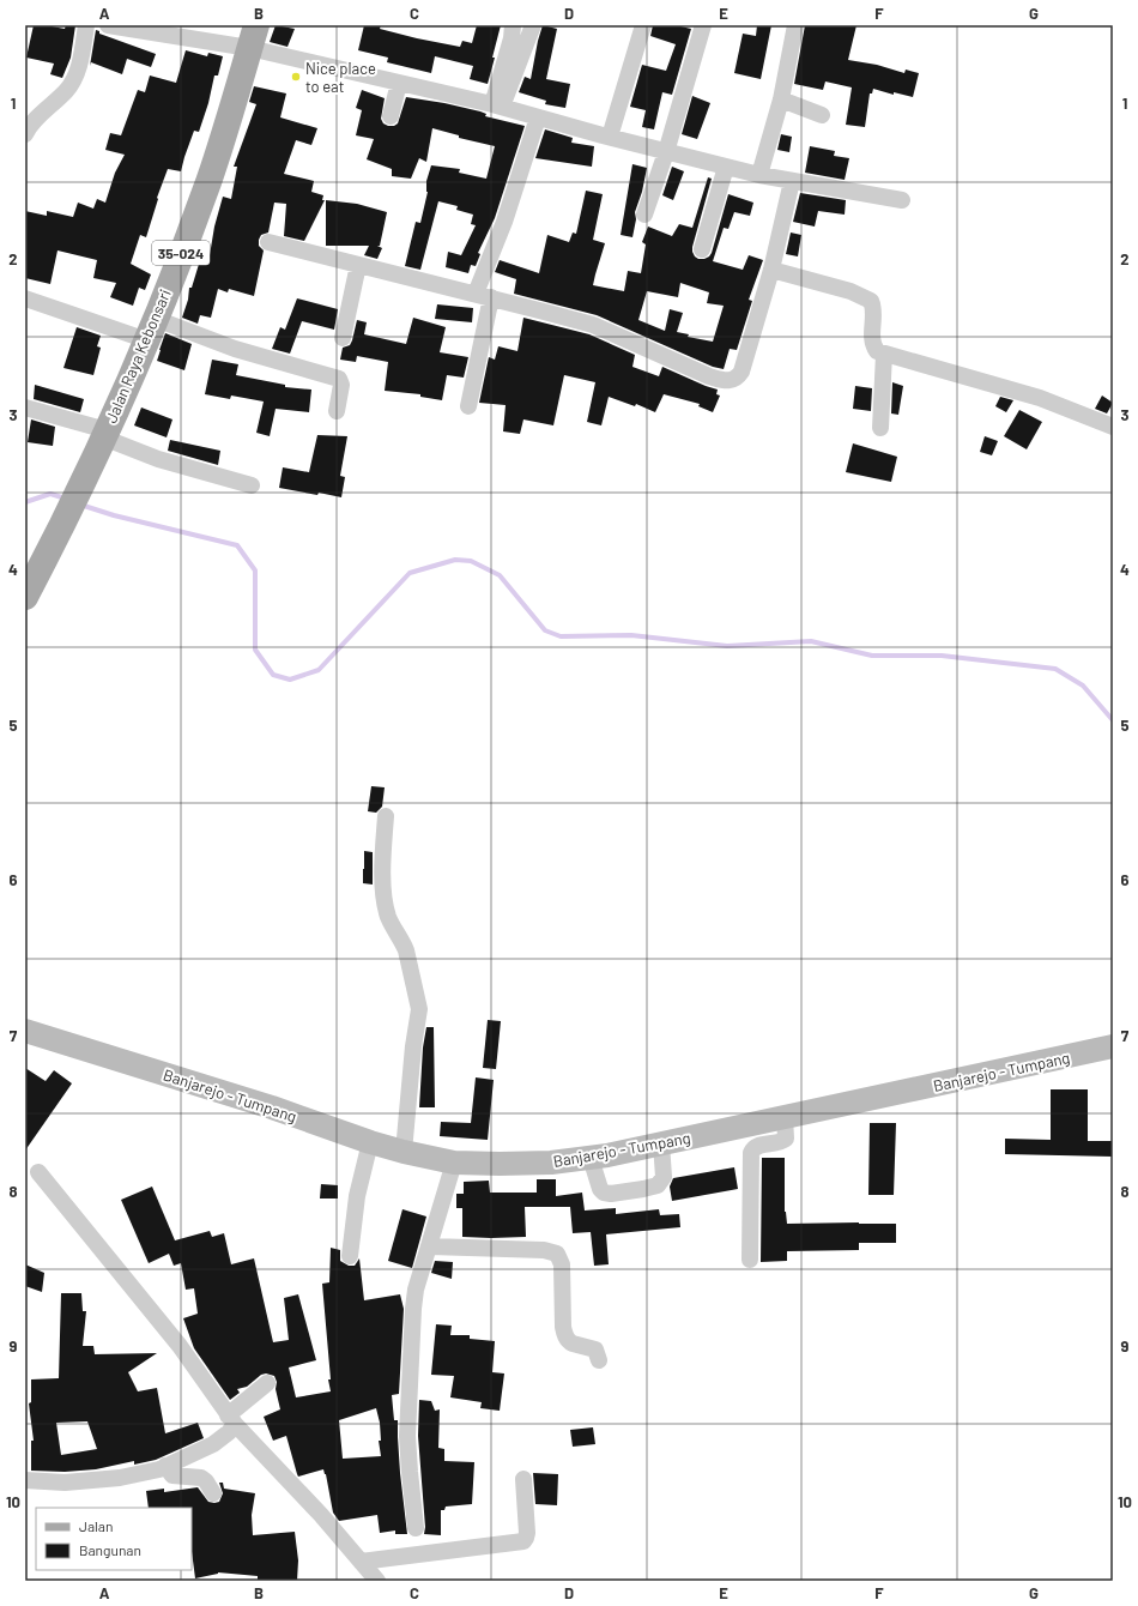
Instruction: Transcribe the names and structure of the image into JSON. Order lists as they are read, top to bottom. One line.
{"streets":{"main road":["35-024","Jalan Raya Kebonsari","Banjarejo - Tumpang"]},"places":["Nice place to eat"],"legend":["Jalan","Bangunan"],"grid":{"columns":["A","B","C","D","E","F","G"],"rows":["1","2","3","4","5","6","7","8","9","10"]}}
